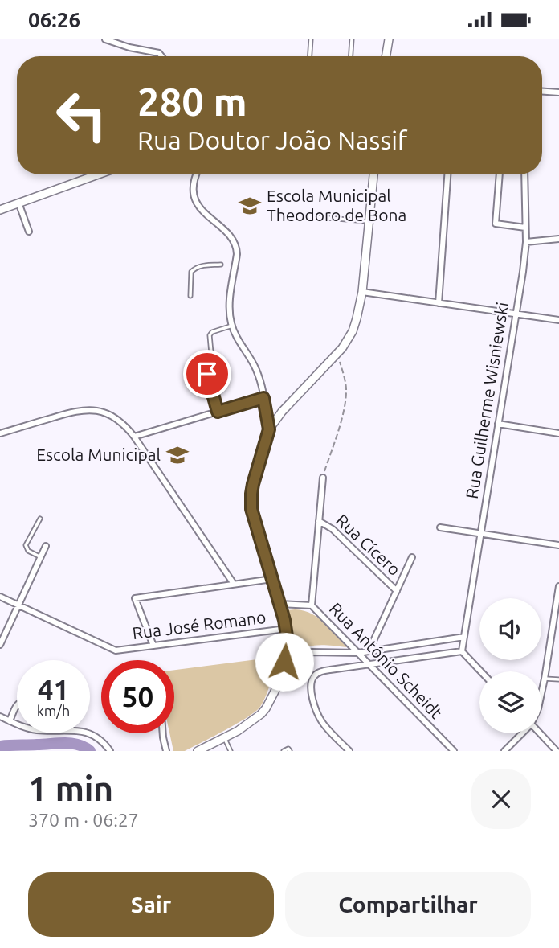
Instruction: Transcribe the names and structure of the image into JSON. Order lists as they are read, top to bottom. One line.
{"streets":{"street":["Rua Guilherme Wisniewski","Rua Cícero","Rua José Romano","Rua Antônio Scheidt"]},"crossings":[["Rua Cícero","Rua Antônio Scheidt"]],"places":{"school or university":["Escola Municipal Theodoro de Bona","Escola Municipal"]},"page":{"status":"06:26","turn":["280 m","Rua Doutor João Nassif"],"speed":"41 km/h","limit":"50","heading":["1 min","370 m · 06:27"],"buttons":["Sair","Compartilhar"]}}
